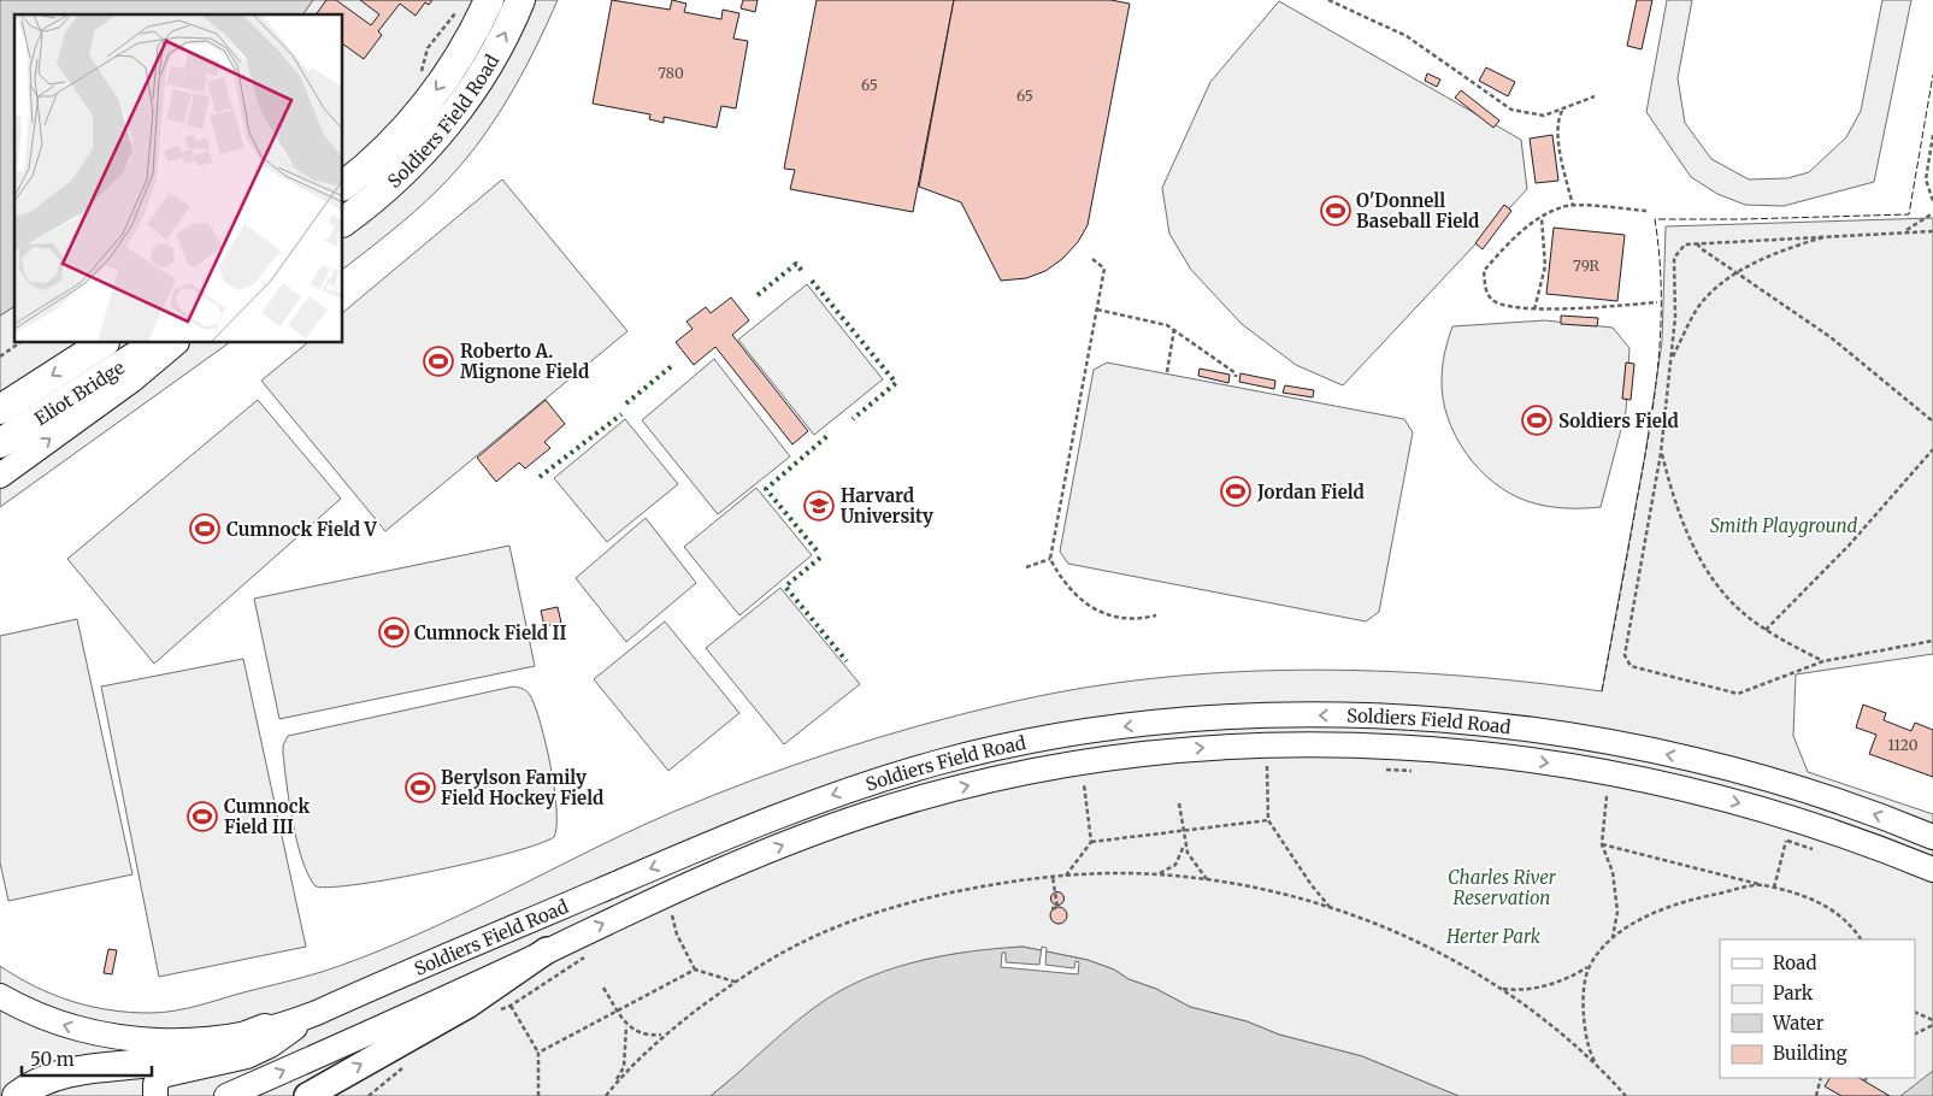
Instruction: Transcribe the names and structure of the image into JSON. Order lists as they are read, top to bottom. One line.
{"streets":{"highway":["Soldiers Field Road","Eliot Bridge"]},"parks":["Smith Playground","Charles River Reservation","Herter Park"],"places":{"sports":["O'Donnell Baseball Field","Roberto A. Mignone Field","Soldiers Field","Jordan Field","Cumnock Field V","Cumnock Field II","Berylson Family Field Hockey Field","Cumnock Field III"],"school or university":["Harvard University"]},"house_numbers":["780","65","65","79R","1120"],"legend":["Road","Park","Water","Building"],"scale_bar":"50 m"}
